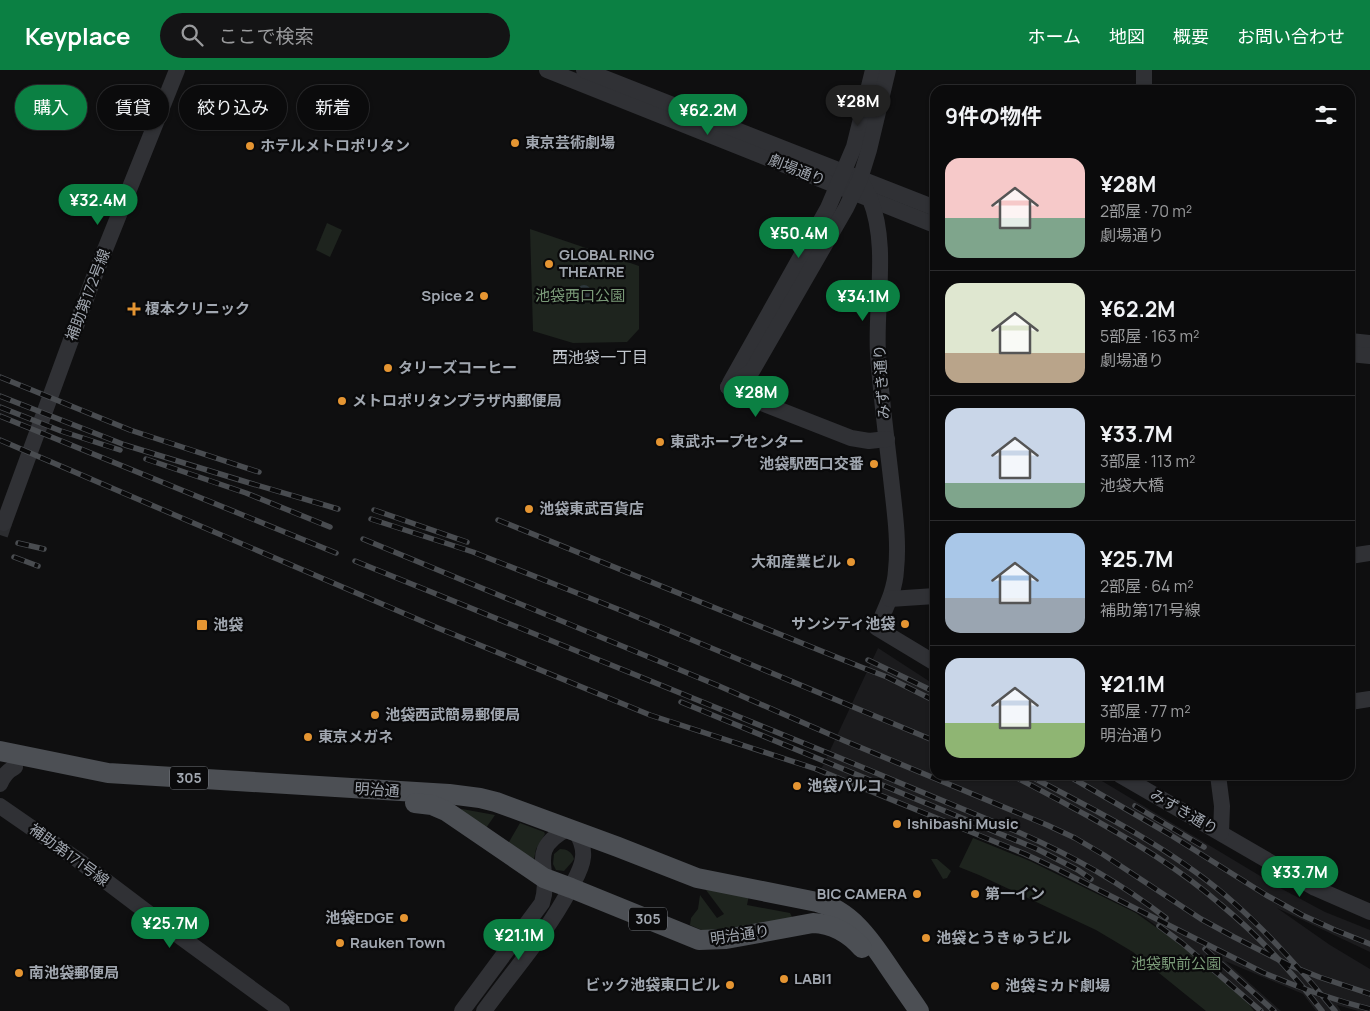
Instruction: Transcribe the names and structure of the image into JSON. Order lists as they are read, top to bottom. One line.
{"streets":{"main road":["305","明治通","明治通り"],"street":["劇場通り","補助第172号線","みずき通り","補助第171号線"]},"crossings":[["劇場通り","みずき通り"],["305","明治通"],["明治通","明治通り"]],"districts":["西池袋一丁目"],"parks":["池袋西口公園","池袋駅前公園"],"places":{"other":["東京芸術劇場","ホテルメトロポリタン","GLOBAL RING THEATRE","Spice 2","タリーズコーヒー","メトロポリタンプラザ内郵便局","東武ホープセンター","池袋駅西口交番","池袋東武百貨店","大和産業ビル","サンシティ池袋","池袋西武簡易郵便局","東京メガネ","池袋パルコ","Ishibashi Music","BIC CAMERA","第一イン","池袋EDGE","池袋とうきゅうビル","Rauken Town","南池袋郵便局","LABI1","ビック池袋東口ビル","池袋ミカド劇場"],"health":["榎本クリニック"],"transit":["池袋"]},"page":{"header":"Keyplace","search":"ここで検索","nav":["ホーム","地図","概要","お問い合わせ"],"price":["¥28M","¥62.2M","¥32.4M","¥50.4M","¥34.1M","¥28M","¥33.7M","¥25.7M","¥21.1M"],"chip":["購入","賃貸","絞り込み","新着"],"heading":"9件の物件","list":[{"name":"¥28M","note":"2部屋 · 70 m² · 劇場通り"},{"name":"¥62.2M","note":"5部屋 · 163 m² · 劇場通り"},{"name":"¥33.7M","note":"3部屋 · 113 m² · 池袋大橋"},{"name":"¥25.7M","note":"2部屋 · 64 m² · 補助第171号線"},{"name":"¥21.1M","note":"3部屋 · 77 m² · 明治通り"}]}}
